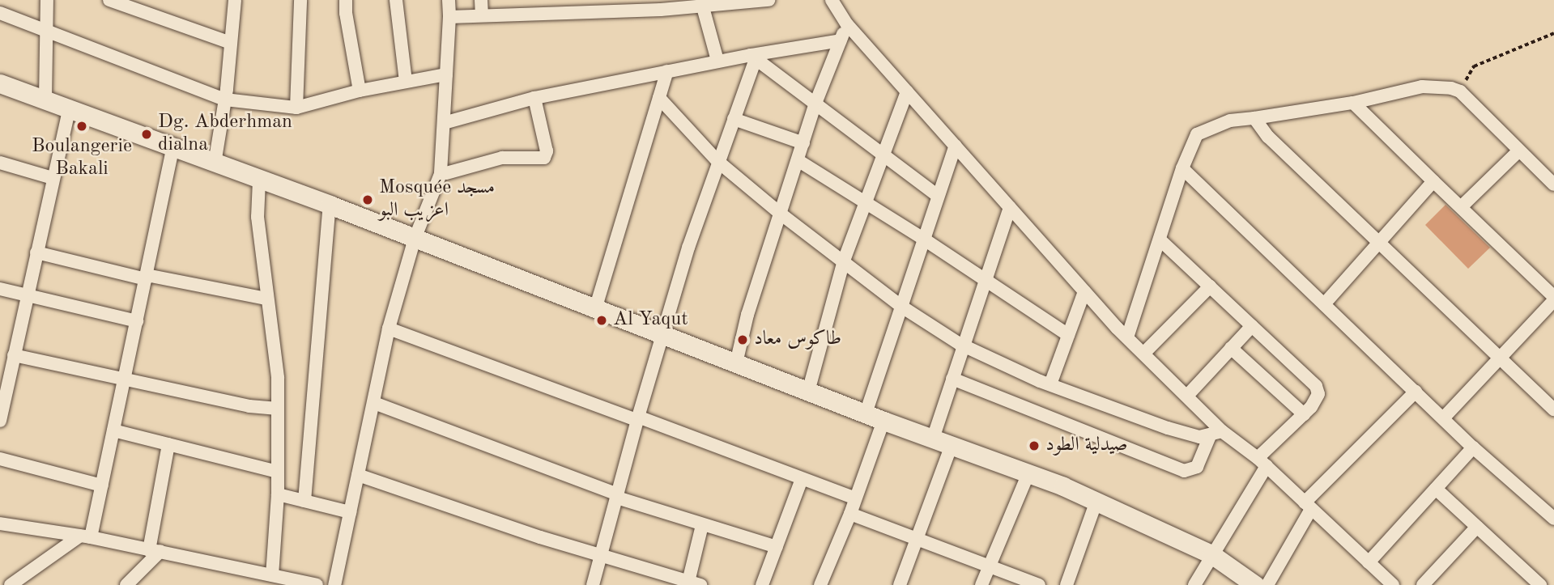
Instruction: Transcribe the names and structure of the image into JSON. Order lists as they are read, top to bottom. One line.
{"places":["Boulangerie Bakali","Dg. Abderhman dialna","Mosquée مسجد اعزيب البو","Al Yaqut","طاكوس معاد","صيدلية الطود"]}
